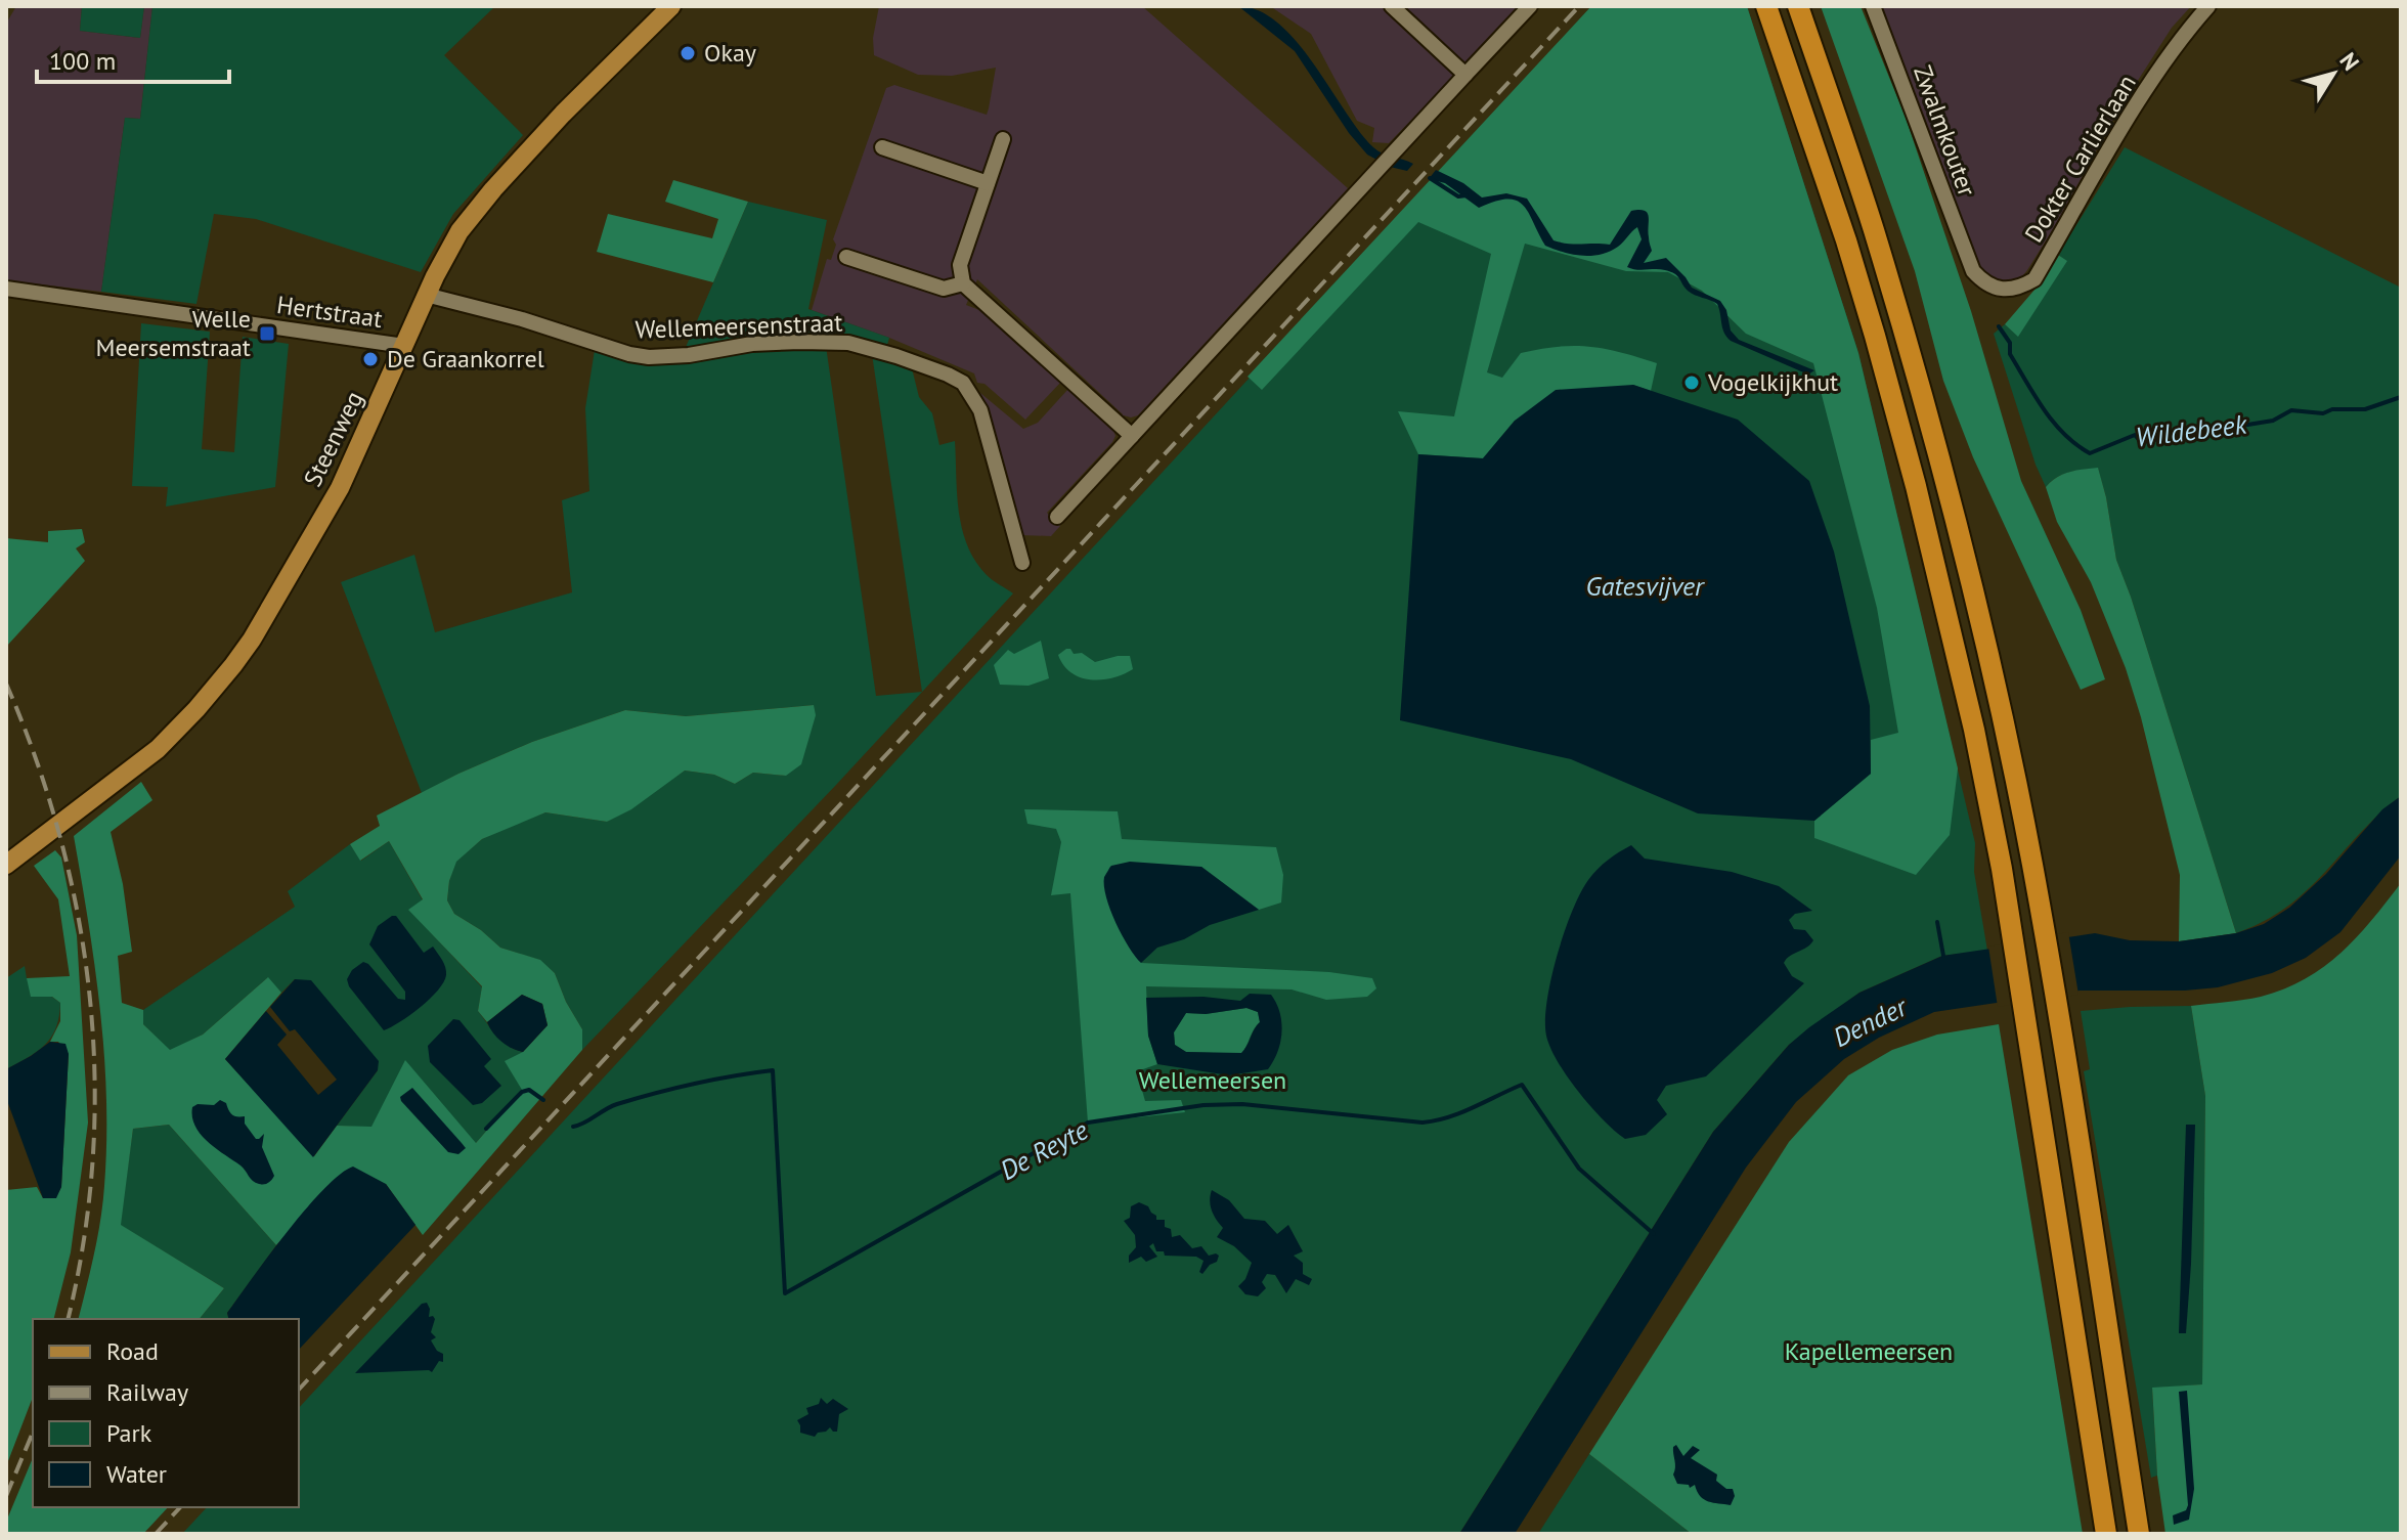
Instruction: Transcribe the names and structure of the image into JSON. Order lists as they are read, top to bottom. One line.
{"streets":{"main road":["Steenweg"],"street":["Zwalmkouter","Dokter Carlierlaan","Hertstraat","Wellemeersenstraat"]},"crossings":[["Zwalmkouter","Dokter Carlierlaan"],["Hertstraat","Steenweg"],["Wellemeersenstraat","Steenweg"]],"water":["Wildebeek","Gatesvijver","Dender","De Reyte"],"parks":["Wellemeersen","Kapellemeersen"],"places":{"other":["Okay","De Graankorrel","Vogelkijkhut"],"transit":["Welle Meersemstraat"]},"legend":["Road","Railway","Park","Water"],"scale_bar":"100 m","north":"top right"}
